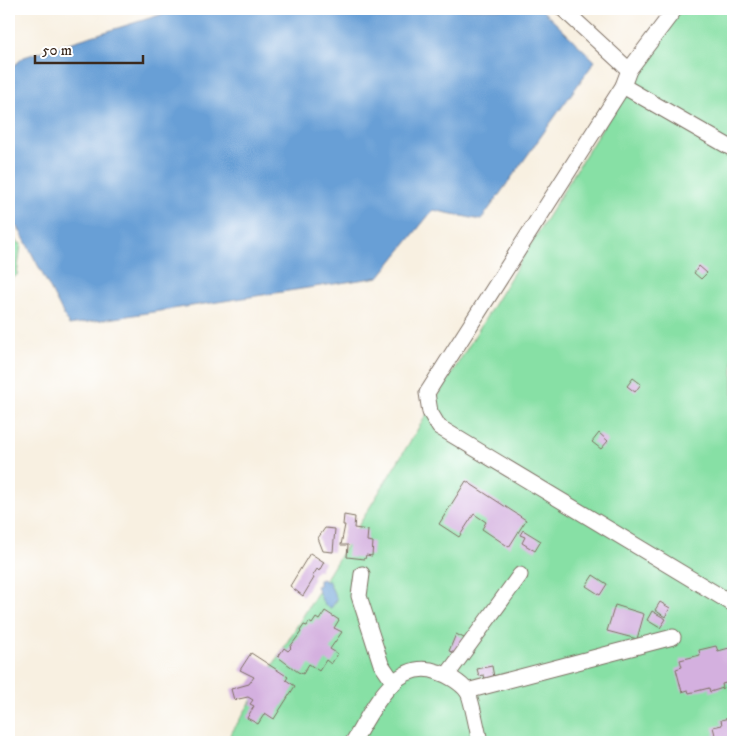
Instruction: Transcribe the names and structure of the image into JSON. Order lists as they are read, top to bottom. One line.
{"scale_bar":"50 m"}
